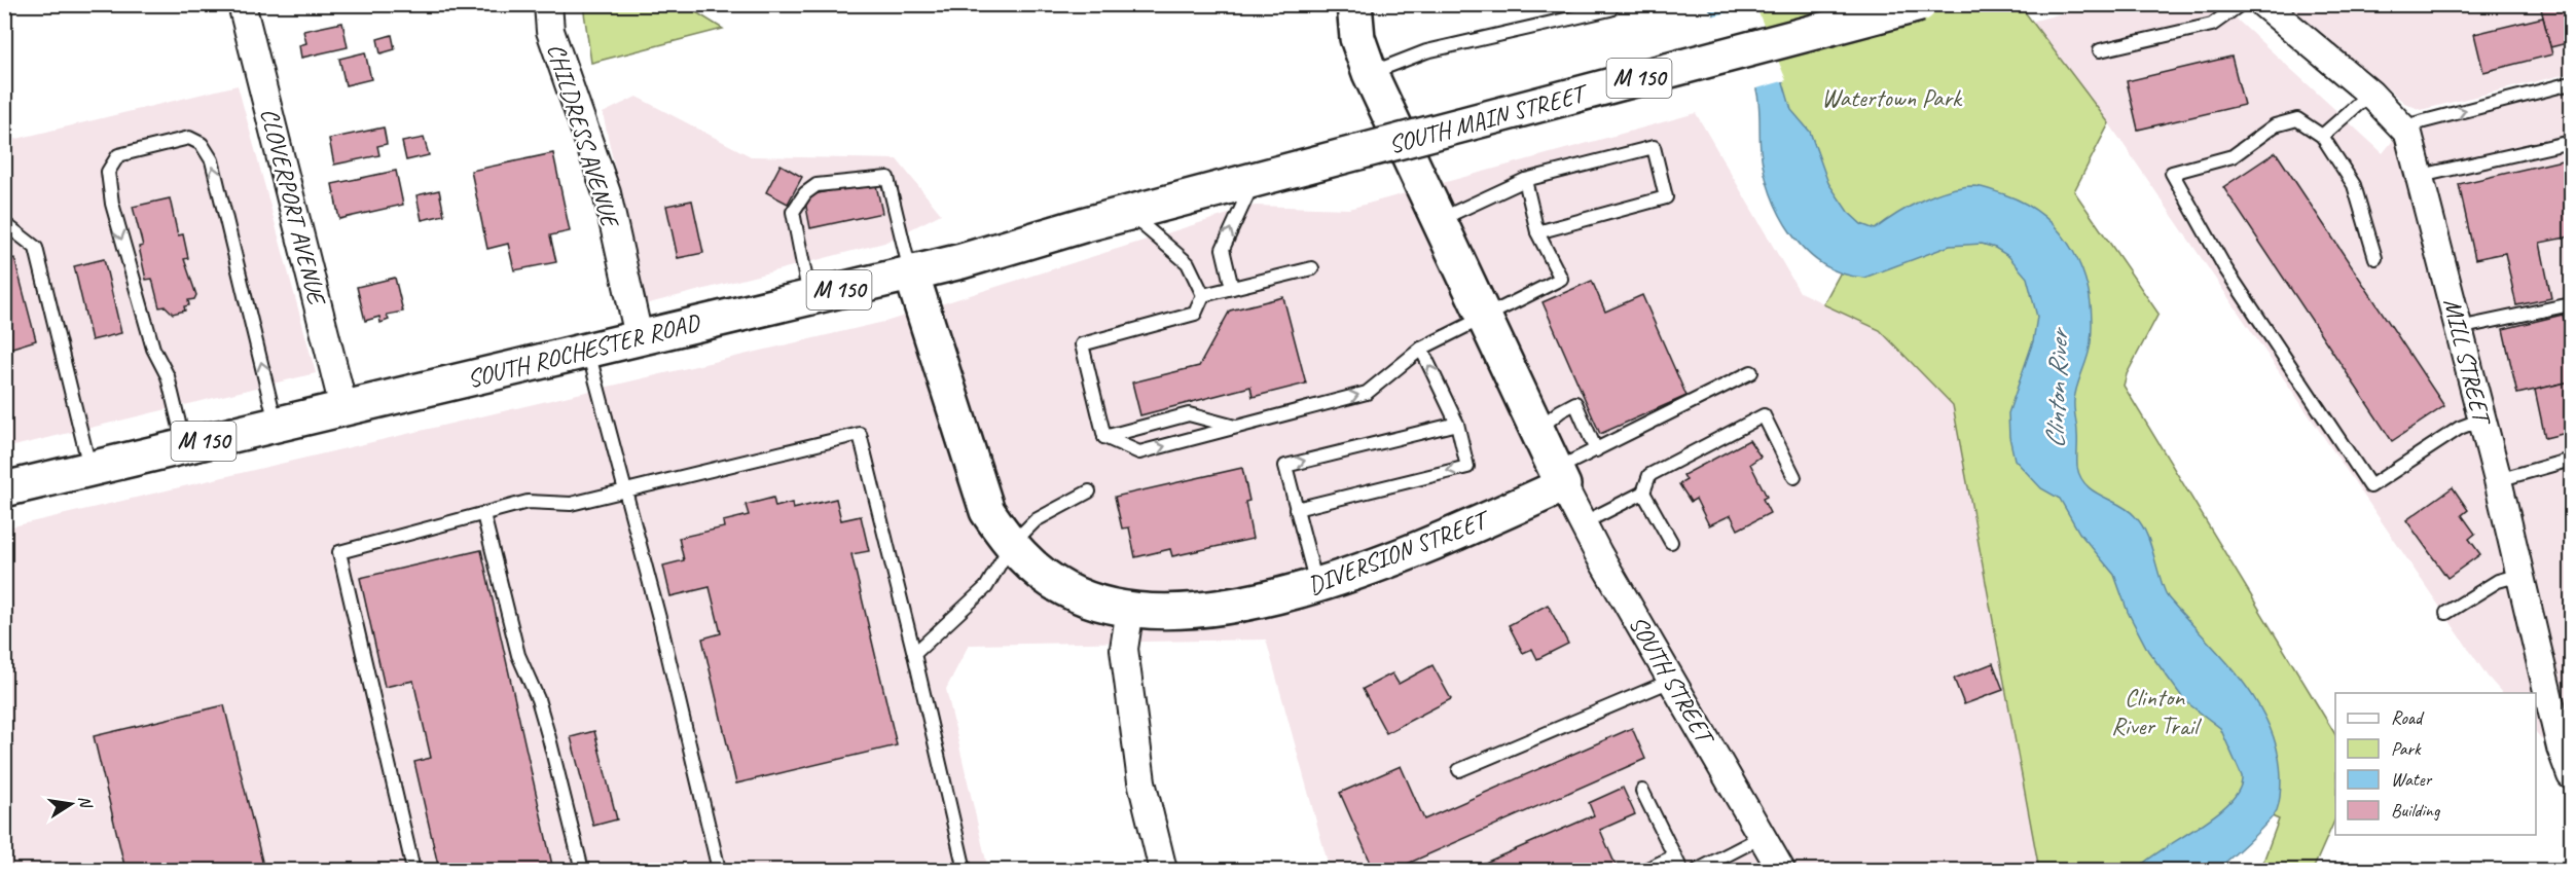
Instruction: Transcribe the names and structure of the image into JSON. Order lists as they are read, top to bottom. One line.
{"streets":{"main road":["M 150","SOUTH MAIN STREET","SOUTH ROCHESTER ROAD","DIVERSION STREET"],"street":["CHILDRESS AVENUE","CLOVERPORT AVENUE","MILL STREET","SOUTH STREET"]},"crossings":[["SOUTH MAIN STREET","SOUTH ROCHESTER ROAD"],["CHILDRESS AVENUE","SOUTH ROCHESTER ROAD"],["CLOVERPORT AVENUE","SOUTH ROCHESTER ROAD"],["SOUTH ROCHESTER ROAD","DIVERSION STREET"],["DIVERSION STREET","SOUTH STREET"]],"water":["Clinton River"],"parks":["Watertown Park","Clinton River Trail"],"legend":["Road","Park","Water","Building"],"north":"right"}
